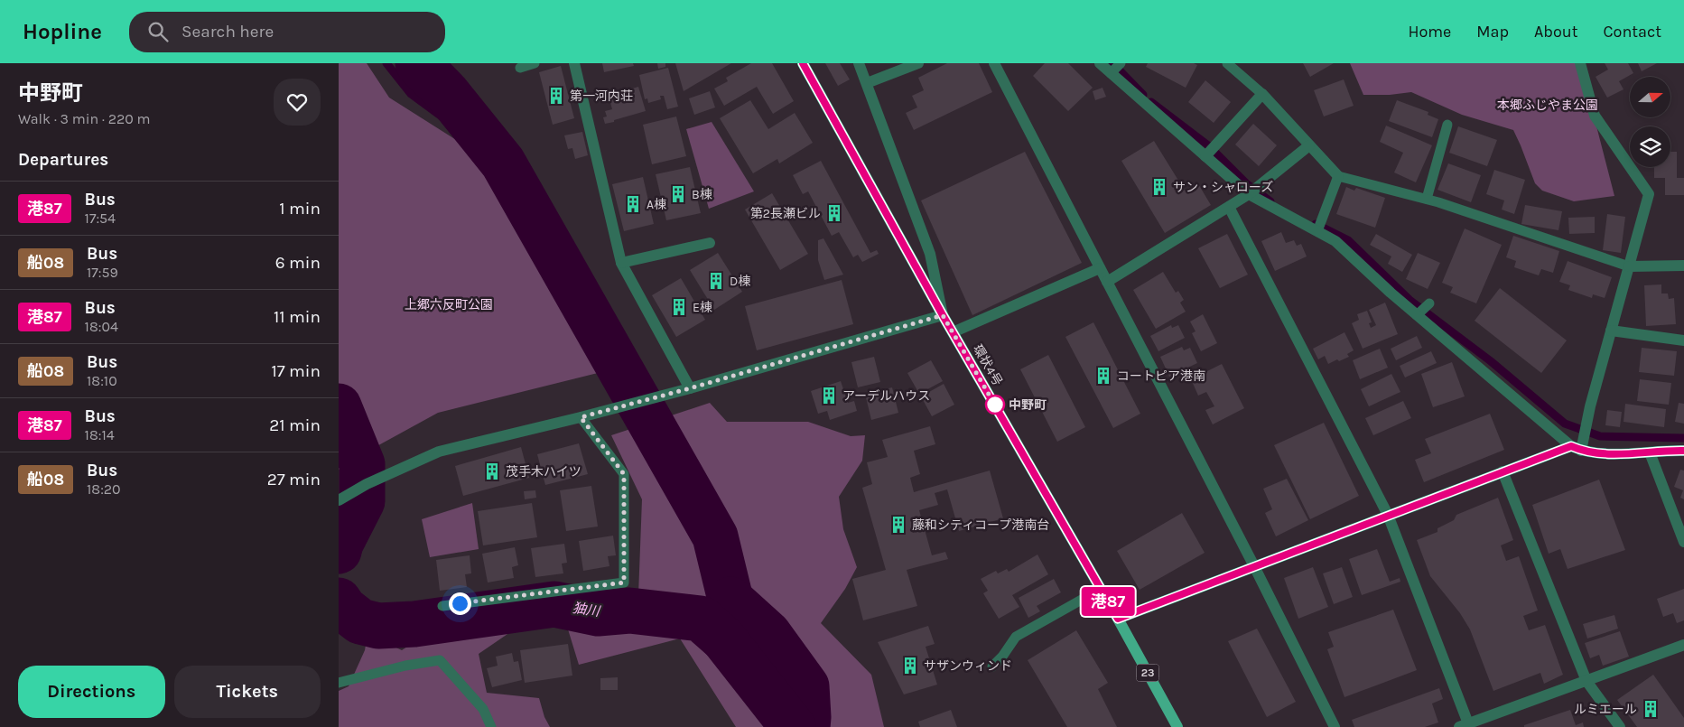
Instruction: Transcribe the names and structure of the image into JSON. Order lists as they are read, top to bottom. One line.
{"streets":{"main road":["環状4号","23"]},"water":["㹨川"],"parks":["本郷ふじやま公園","上郷六反町公園"],"places":{"building":["第一河内荘","サン・シャローズ","B棟","A棟","第2長瀬ビル","D棟","E棟","コートピア港南","アーデルハウス","茂手木ハイツ","藤和シティコープ港南台","サザンウィンド","ルミエール"],"other":["中野町"]},"lines":["bus line 港87"],"north":"right","page":{"header":"Hopline","search":"Search here","nav":["Home","Map","About","Contact"],"heading":[["中野町","Walk · 3 min · 220 m"],"Departures"],"on_map":"港87","list":[{"mark":"港87","name":"Bus","note":"17:54","value":"1 min"},{"mark":"船08","name":"Bus","note":"17:59","value":"6 min"},{"mark":"港87","name":"Bus","note":"18:04","value":"11 min"},{"mark":"船08","name":"Bus","note":"18:10","value":"17 min"},{"mark":"港87","name":"Bus","note":"18:14","value":"21 min"},{"mark":"船08","name":"Bus","note":"18:20","value":"27 min"}],"buttons":["Directions","Tickets"]}}
